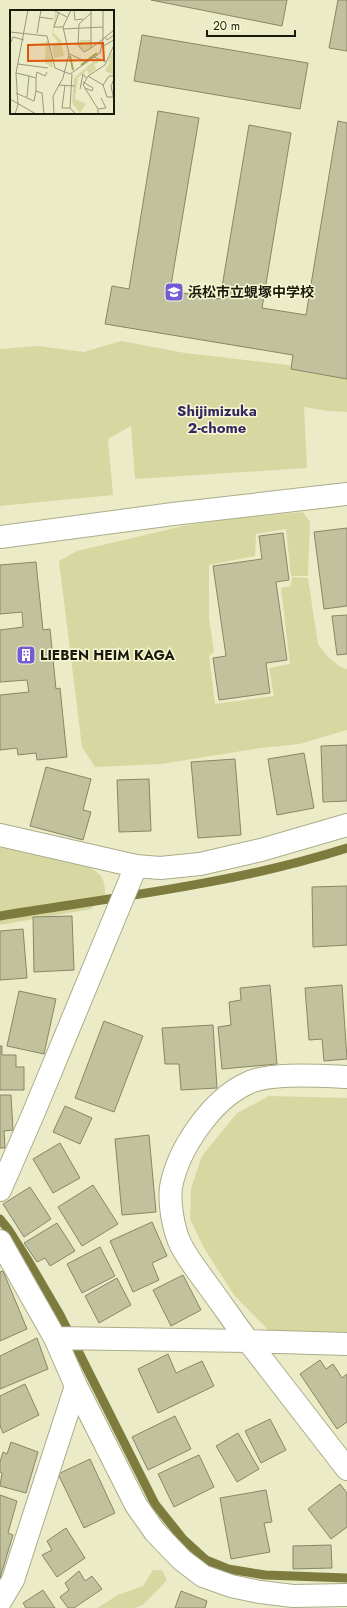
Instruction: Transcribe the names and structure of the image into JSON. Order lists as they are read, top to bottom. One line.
{"districts":["Shijimizuka 2-chome"],"places":{"school or university":["浜松市立蜆塚中学校"],"building":["LIEBEN HEIM KAGA"]},"scale_bar":"20 m"}
